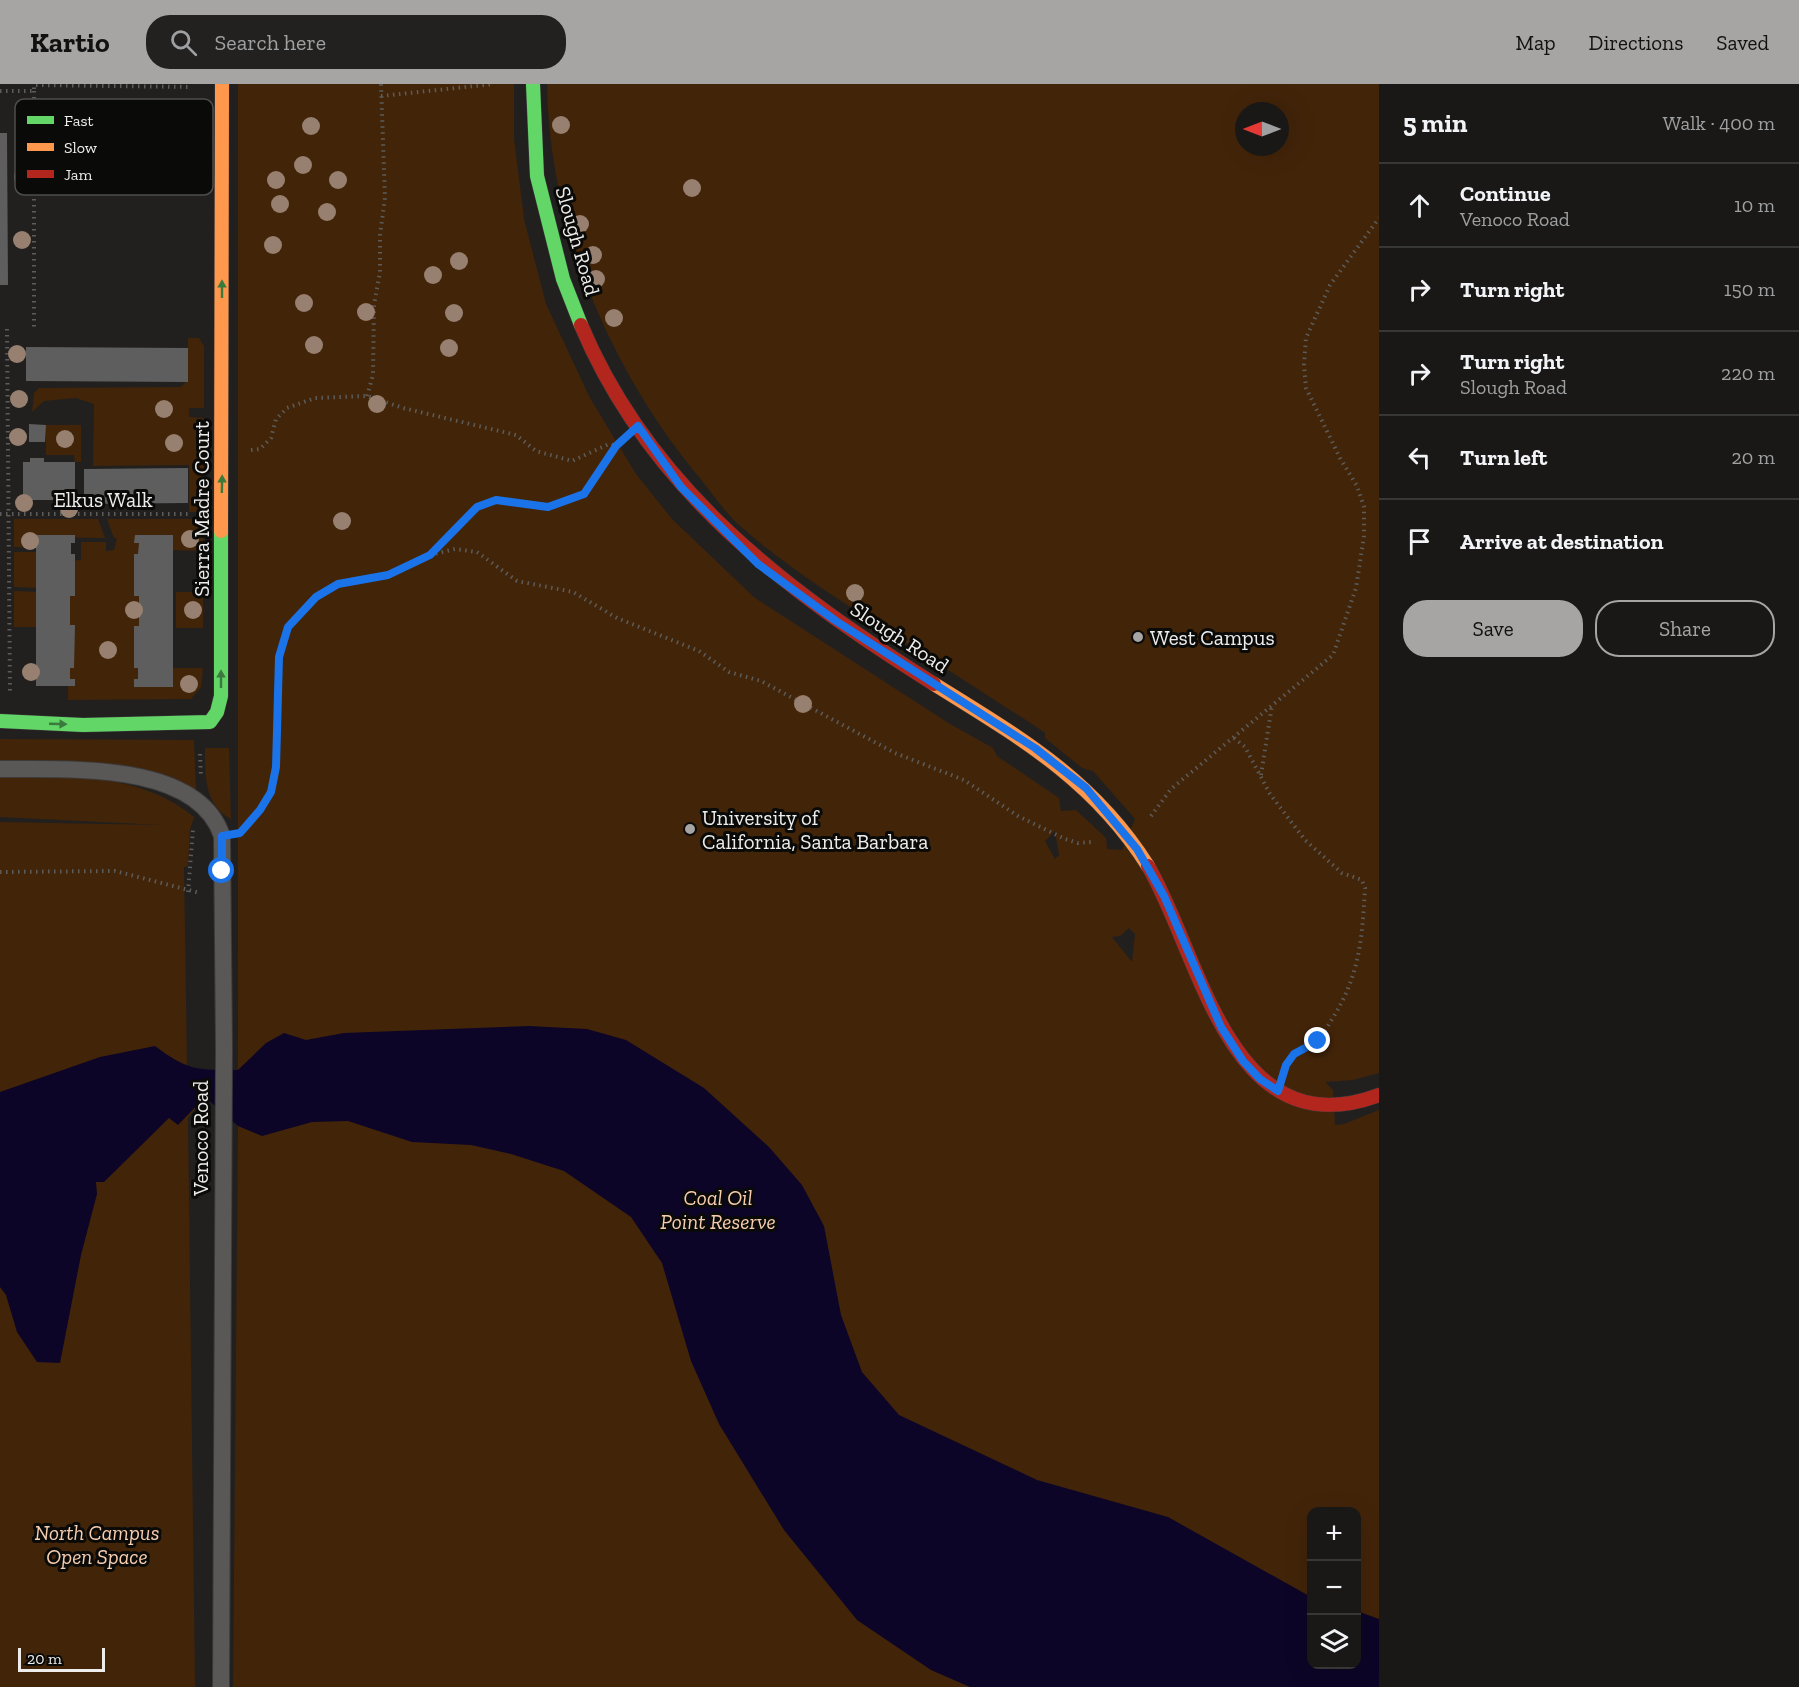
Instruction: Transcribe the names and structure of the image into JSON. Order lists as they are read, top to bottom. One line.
{"streets":{"street":["Slough Road","Sierra Madre Court"],"lane":["Venoco Road"],"path":["Elkus Walk"]},"parks":["Coal Oil Point Reserve","North Campus Open Space"],"places":["West Campus","University of California, Santa Barbara"],"legend":["Fast","Slow","Jam"],"scale_bar":"20 m","north":"left","page":{"header":"Kartio","search":"Search here","nav":["Map","Directions","Saved"],"heading":["5 min","Walk · 400 m"],"list":[["Continue","Venoco Road","10 m"],["Turn right","150 m"],["Turn right","Slough Road","220 m"],["Turn left","20 m"],"Arrive at destination"],"buttons":["Save","Share"],"map_buttons":["+","−"],"scale":"20 m"}}
